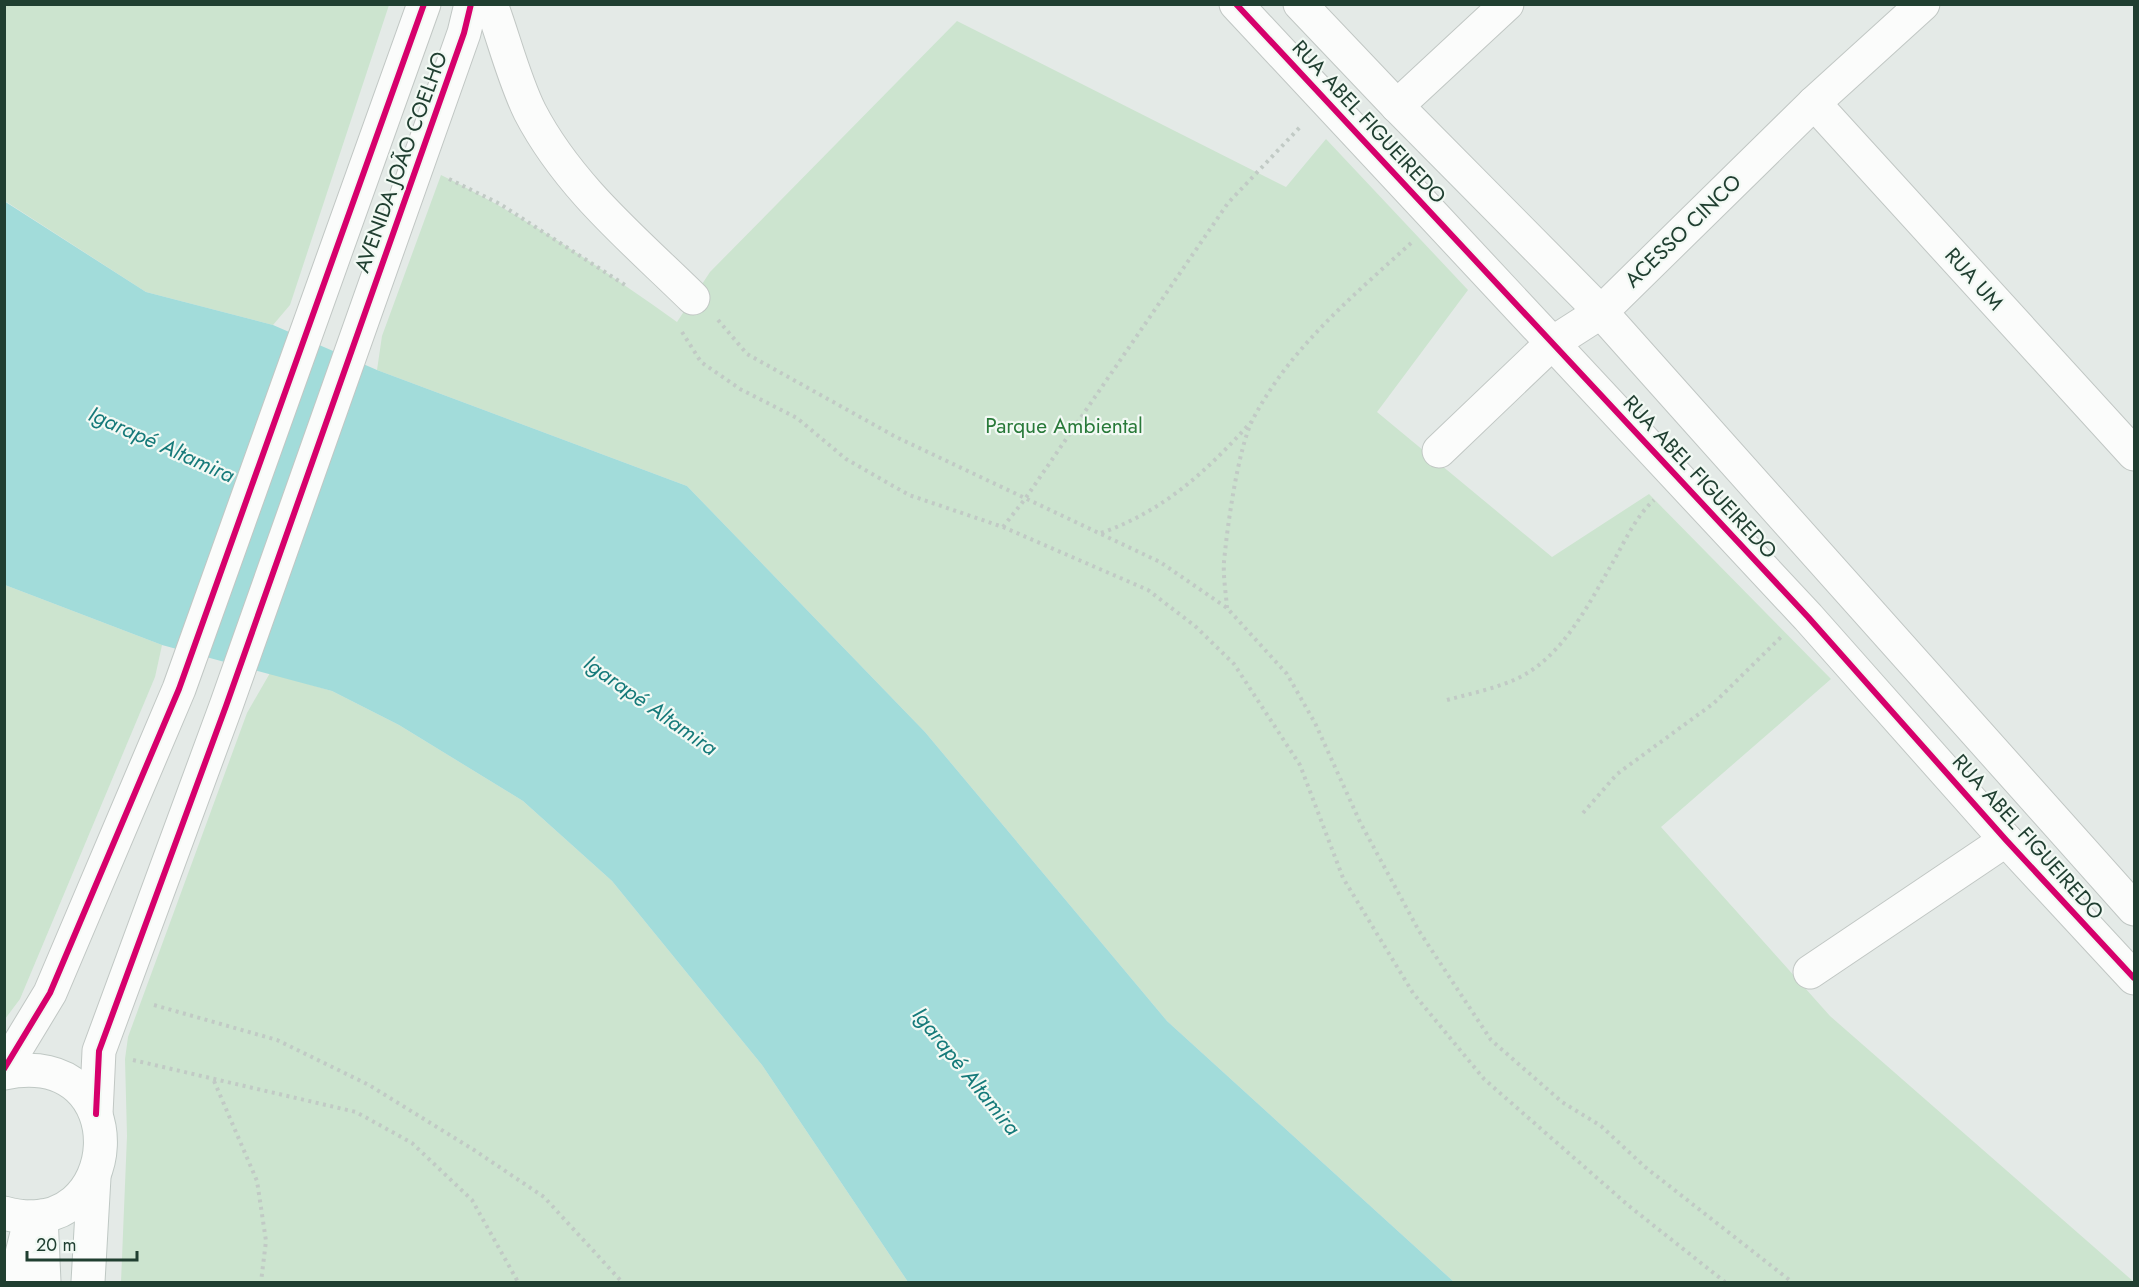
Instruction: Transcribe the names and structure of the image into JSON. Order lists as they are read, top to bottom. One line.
{"streets":{"street":["RUA ABEL FIGUEIREDO","AVENIDA JOÃO COELHO","ACESSO CINCO","RUA UM"]},"crossings":[["RUA ABEL FIGUEIREDO","ACESSO CINCO"],["ACESSO CINCO","RUA UM"]],"water":["Igarapé Altamira"],"parks":["Parque Ambiental"],"scale_bar":"20 m"}
